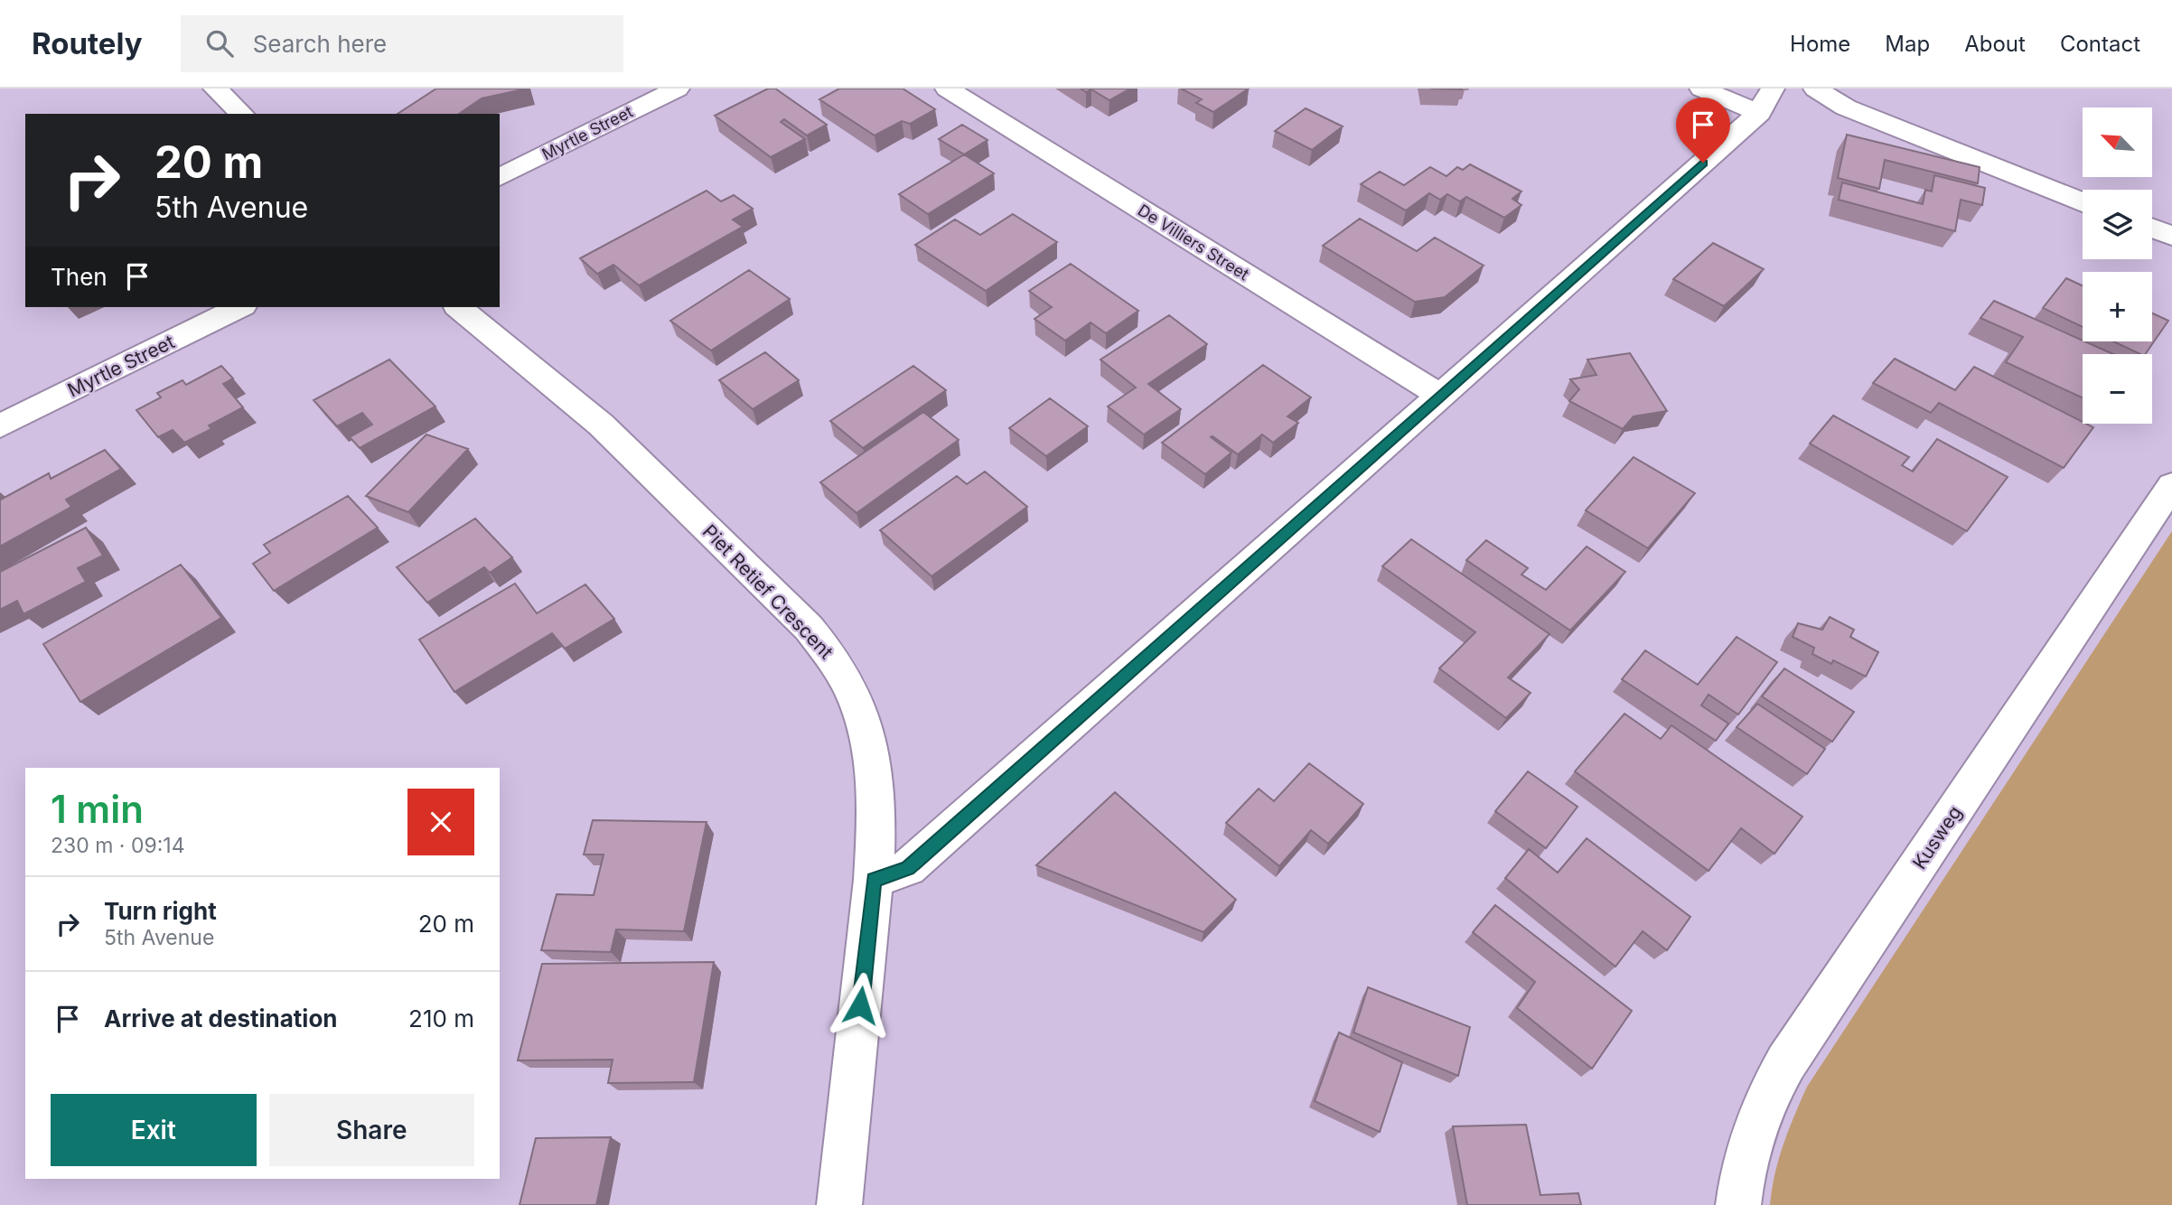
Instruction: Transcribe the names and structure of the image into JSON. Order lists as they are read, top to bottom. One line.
{"streets":{"street":["Myrtle Street","De Villiers Street","Piet Retief Crescent","Kusweg"]},"north":"top left","page":{"header":"Routely","search":"Search here","nav":["Home","Map","About","Contact"],"map_buttons":["+","−"],"turn":["20 m","5th Avenue"],"then":"Then","heading":["1 min","230 m · 09:14"],"list":[{"name":"Turn right","note":"5th Avenue","value":"20 m"},{"name":"Arrive at destination","value":"210 m"}],"buttons":["Exit","Share"]}}
